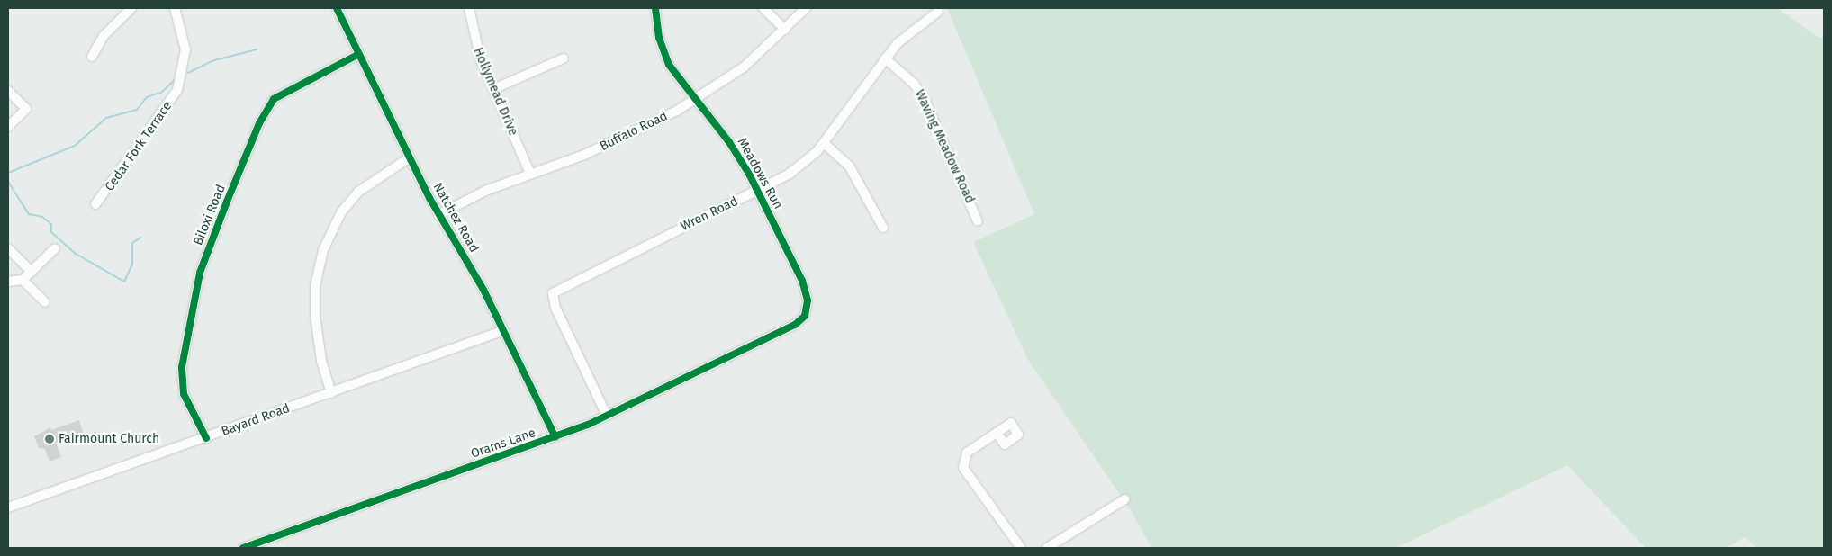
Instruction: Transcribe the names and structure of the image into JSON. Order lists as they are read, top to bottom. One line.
{"streets":{"street":["Hollymead Drive","Buffalo Road","Cedar Fork Terrace","Waving Meadow Road","Meadows Run","Wren Road","Biloxi Road","Natchez Road","Bayard Road","Orams Lane"]},"crossings":[["Hollymead Drive","Buffalo Road"],["Buffalo Road","Meadows Run"],["Buffalo Road","Natchez Road"],["Waving Meadow Road","Wren Road"],["Meadows Run","Wren Road"],["Meadows Run","Orams Lane"],["Wren Road","Orams Lane"],["Biloxi Road","Natchez Road"],["Biloxi Road","Bayard Road"],["Natchez Road","Bayard Road"],["Natchez Road","Orams Lane"]],"places":["Fairmount Church"]}
